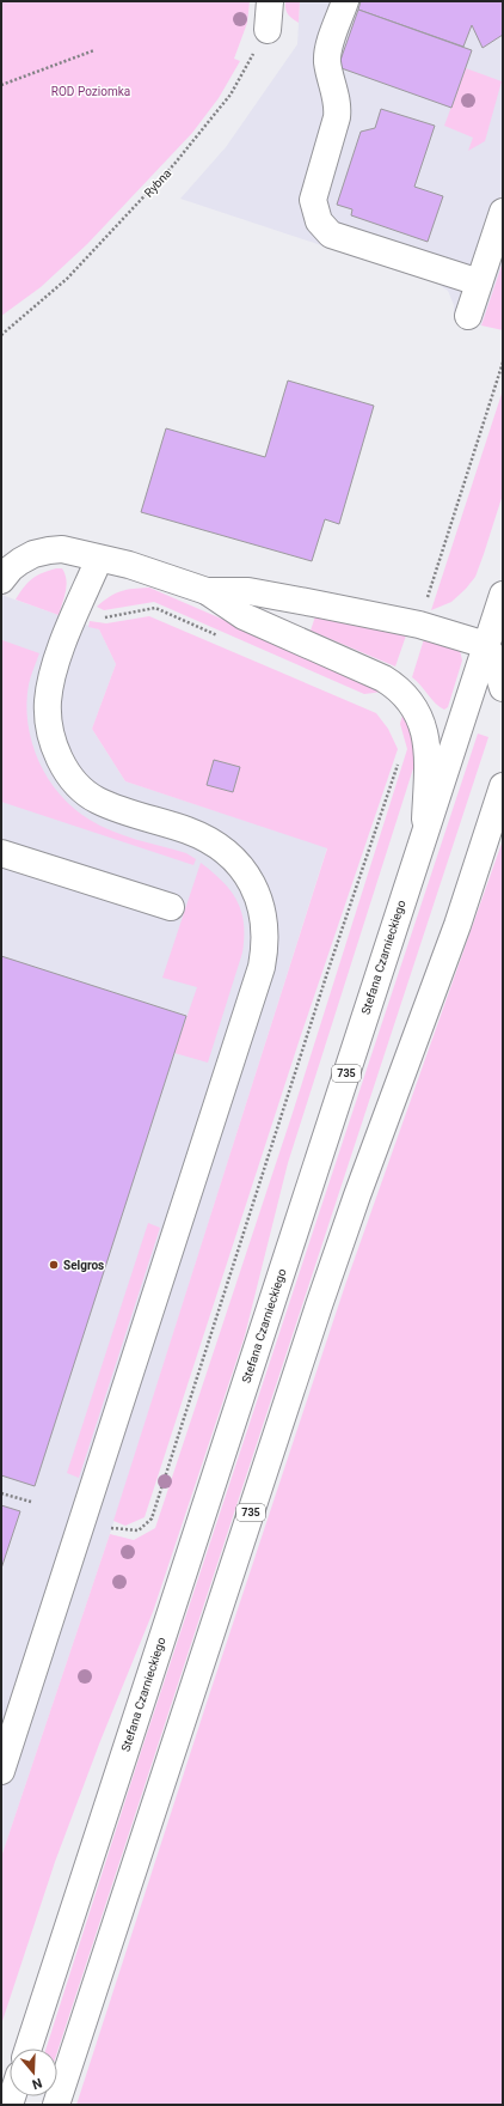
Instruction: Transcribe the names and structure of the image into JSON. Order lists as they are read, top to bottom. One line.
{"streets":{"main road":["Stefana Czarnieckiego","735"],"path":["Rybna"]},"parks":["ROD Poziomka"],"places":["Selgros"],"north":"bottom"}
